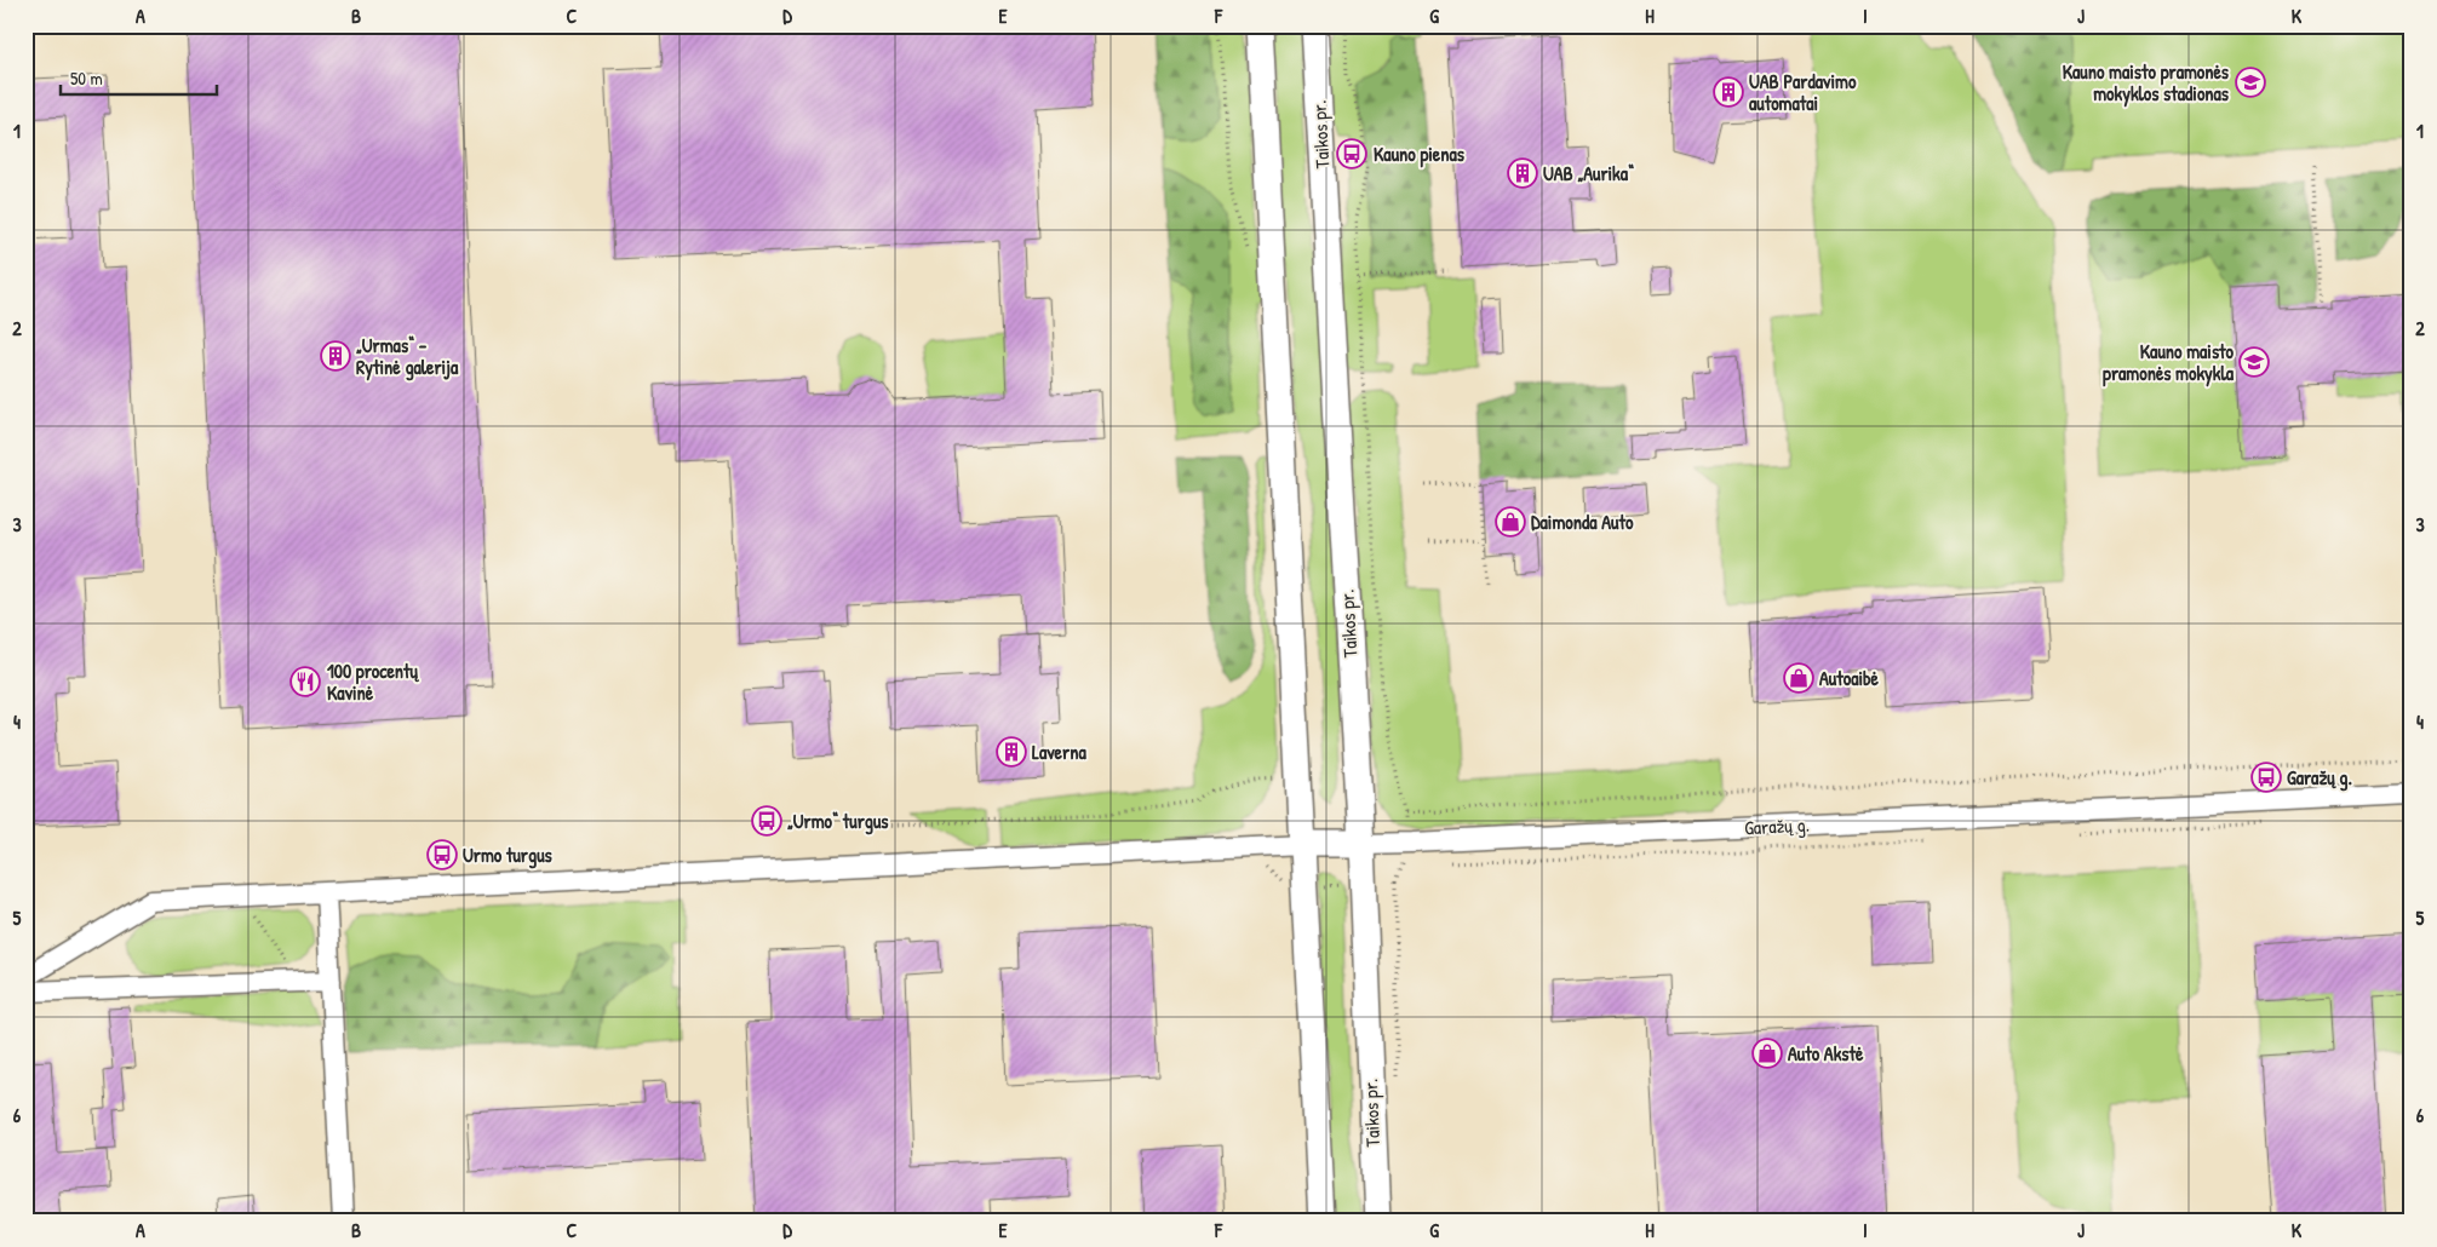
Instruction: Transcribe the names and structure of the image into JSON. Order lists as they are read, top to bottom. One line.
{"streets":{"main road":["Taikos pr."],"street":["Garažų g."]},"crossings":[["Taikos pr.","Garažų g."]],"places":{"school or university":["Kauno maisto pramonės mokyklos stadionas","Kauno maisto pramonės mokykla"],"building":["UAB Pardavimo automatai","UAB „Aurika“","„Urmas“ - Rytinė galerija","Laverna"],"bus stop":["Kauno pienas","Garažų g.","„Urmo“ turgus","Urmo turgus"],"shop":["Daimonda Auto","Autoaibė","Auto Akstė"],"restaurant":["100 procentų Kavinė"]},"scale_bar":"50 m","grid":{"columns":["A","B","C","D","E","F","G","H","I","J","K"],"rows":["1","2","3","4","5","6"]}}
